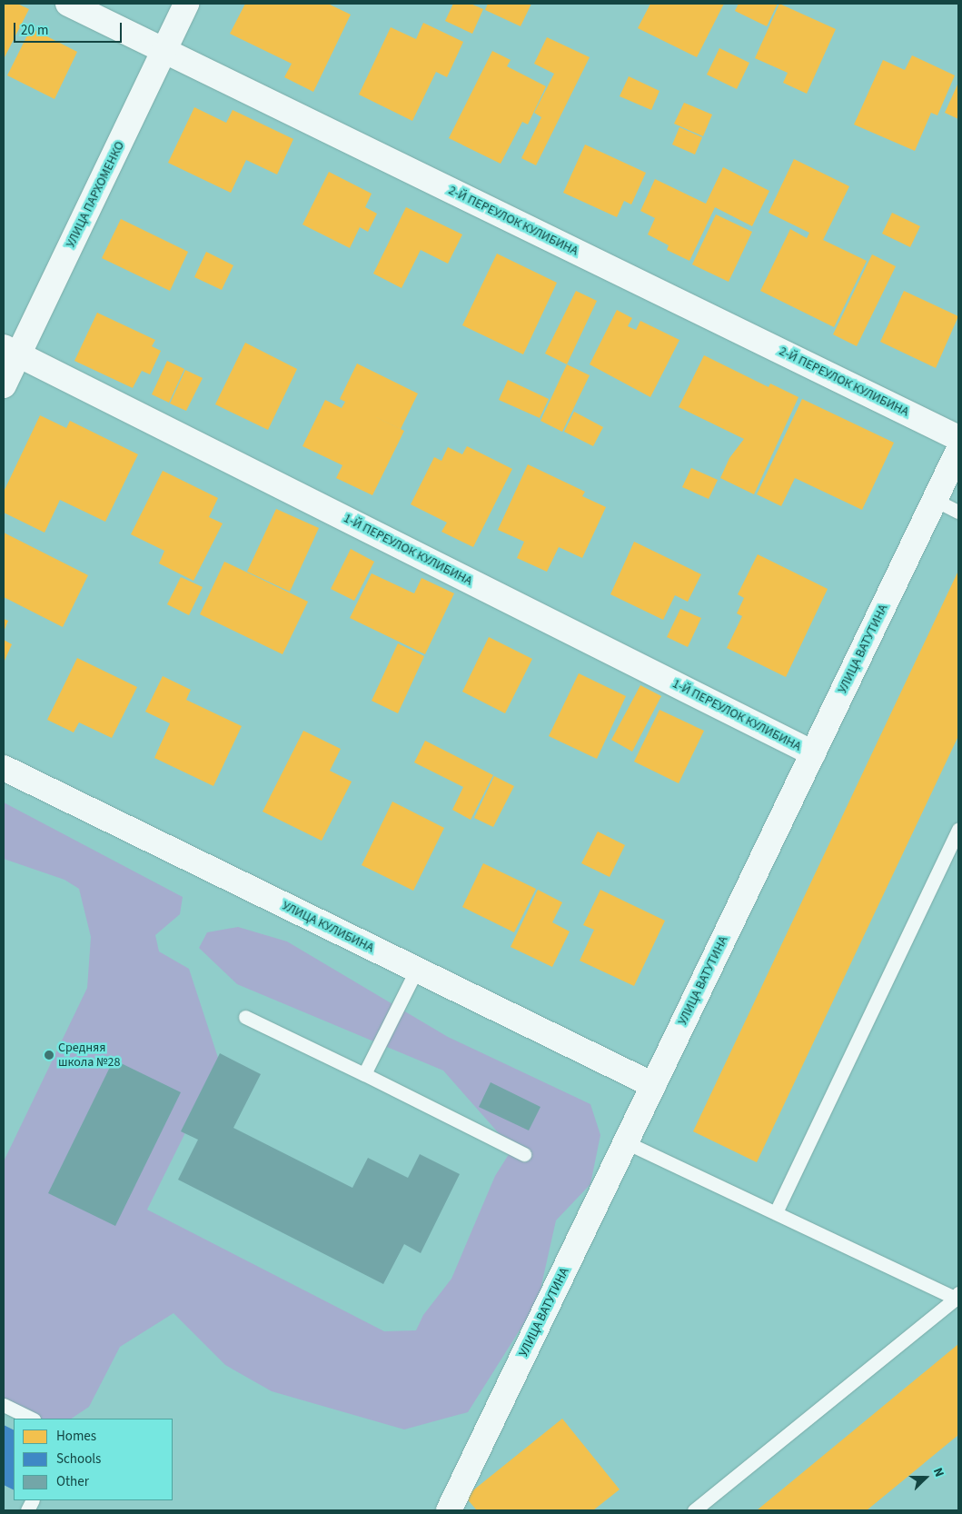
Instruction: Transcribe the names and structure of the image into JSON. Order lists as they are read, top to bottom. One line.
{"streets":{"street":["УЛИЦА ПАРХОМЕНКО","2-Й ПЕРЕУЛОК КУЛИБИНА","1-Й ПЕРЕУЛОК КУЛИБИНА","УЛИЦА ВАТУТИНА","УЛИЦА КУЛИБИНА"]},"crossings":[["УЛИЦА ПАРХОМЕНКО","2-Й ПЕРЕУЛОК КУЛИБИНА"],["УЛИЦА ПАРХОМЕНКО","1-Й ПЕРЕУЛОК КУЛИБИНА"],["1-Й ПЕРЕУЛОК КУЛИБИНА","УЛИЦА ВАТУТИНА"],["УЛИЦА ВАТУТИНА","УЛИЦА КУЛИБИНА"]],"places":["Средняя школа №28"],"legend":["Homes","Schools","Other"],"scale_bar":"20 m","north":"right"}
